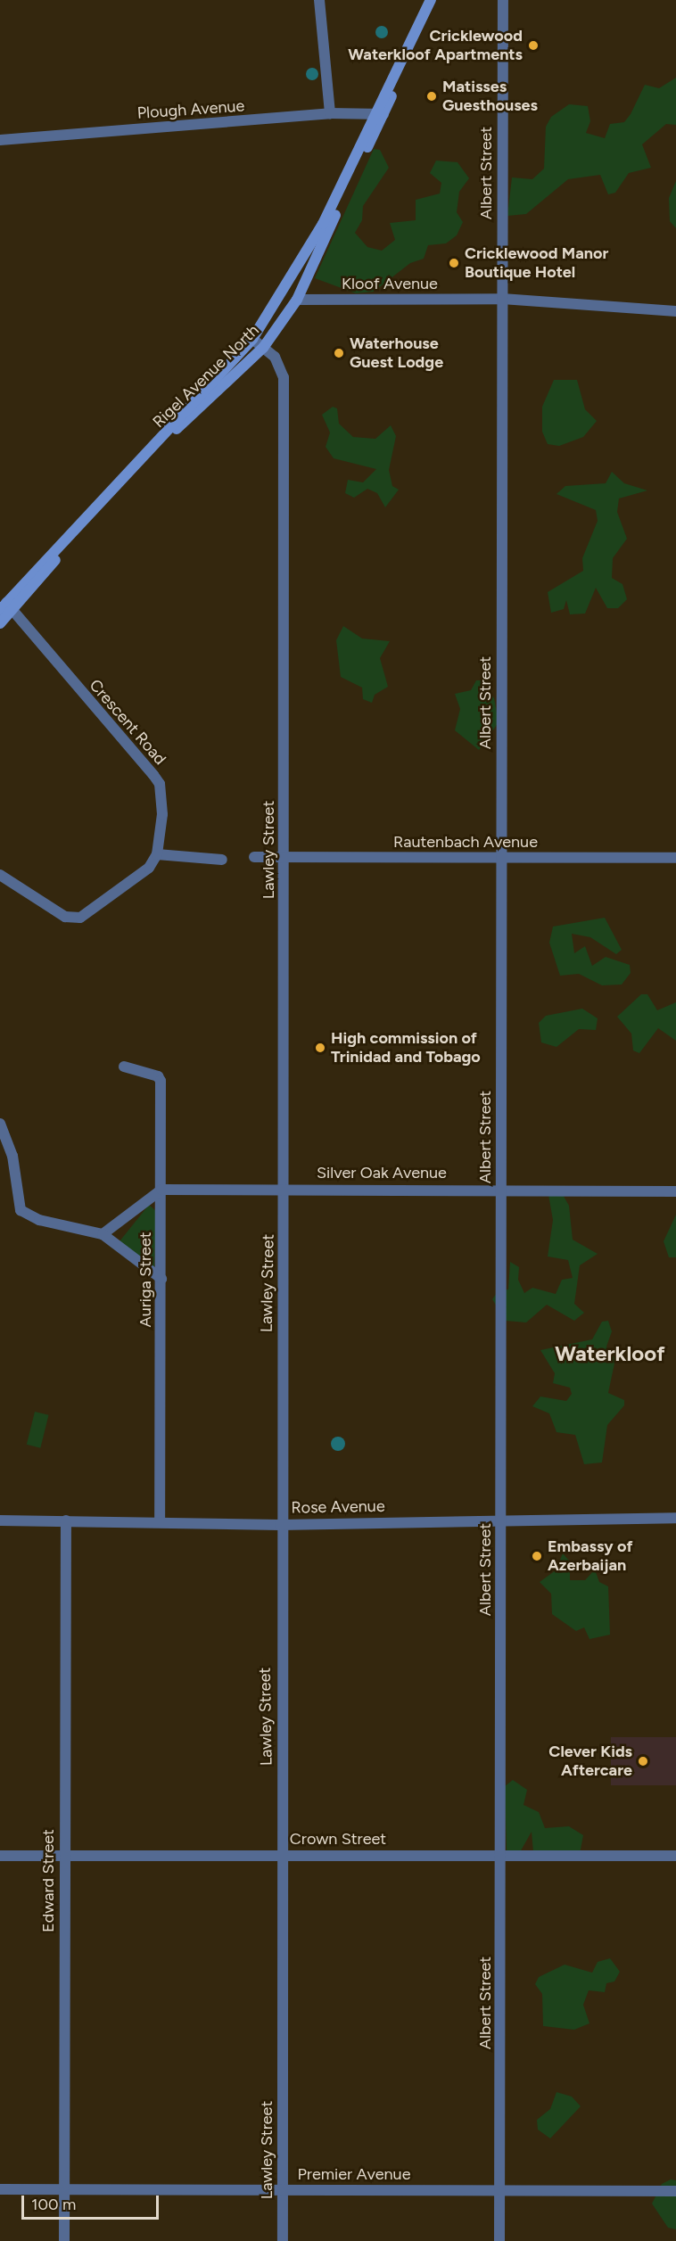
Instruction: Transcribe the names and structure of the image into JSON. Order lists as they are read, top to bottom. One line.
{"streets":{"main road":["Rigel Avenue North"],"street":["Plough Avenue","Albert Street","Kloof Avenue","Crescent Road","Rautenbach Avenue","Lawley Street","Silver Oak Avenue","Auriga Street","Rose Avenue","Crown Street","Edward Street","Premier Avenue"]},"crossings":[["Plough Avenue","Rigel Avenue North"],["Albert Street","Kloof Avenue"],["Albert Street","Rautenbach Avenue"],["Albert Street","Silver Oak Avenue"],["Albert Street","Rose Avenue"],["Albert Street","Crown Street"],["Albert Street","Premier Avenue"],["Kloof Avenue","Rigel Avenue North"],["Rigel Avenue North","Crescent Road"],["Rigel Avenue North","Lawley Street"],["Rautenbach Avenue","Lawley Street"],["Lawley Street","Silver Oak Avenue"],["Lawley Street","Rose Avenue"],["Lawley Street","Crown Street"],["Lawley Street","Premier Avenue"],["Silver Oak Avenue","Auriga Street"],["Auriga Street","Rose Avenue"],["Rose Avenue","Edward Street"],["Crown Street","Edward Street"],["Edward Street","Premier Avenue"]],"districts":["Waterkloof"],"places":["Cricklewood Waterkloof Apartments","Matisses Guesthouses","Cricklewood Manor Boutique Hotel","Waterhouse Guest Lodge","High commission of Trinidad and Tobago","Embassy of Azerbaijan","Clever Kids Aftercare"],"scale_bar":"100 m"}
